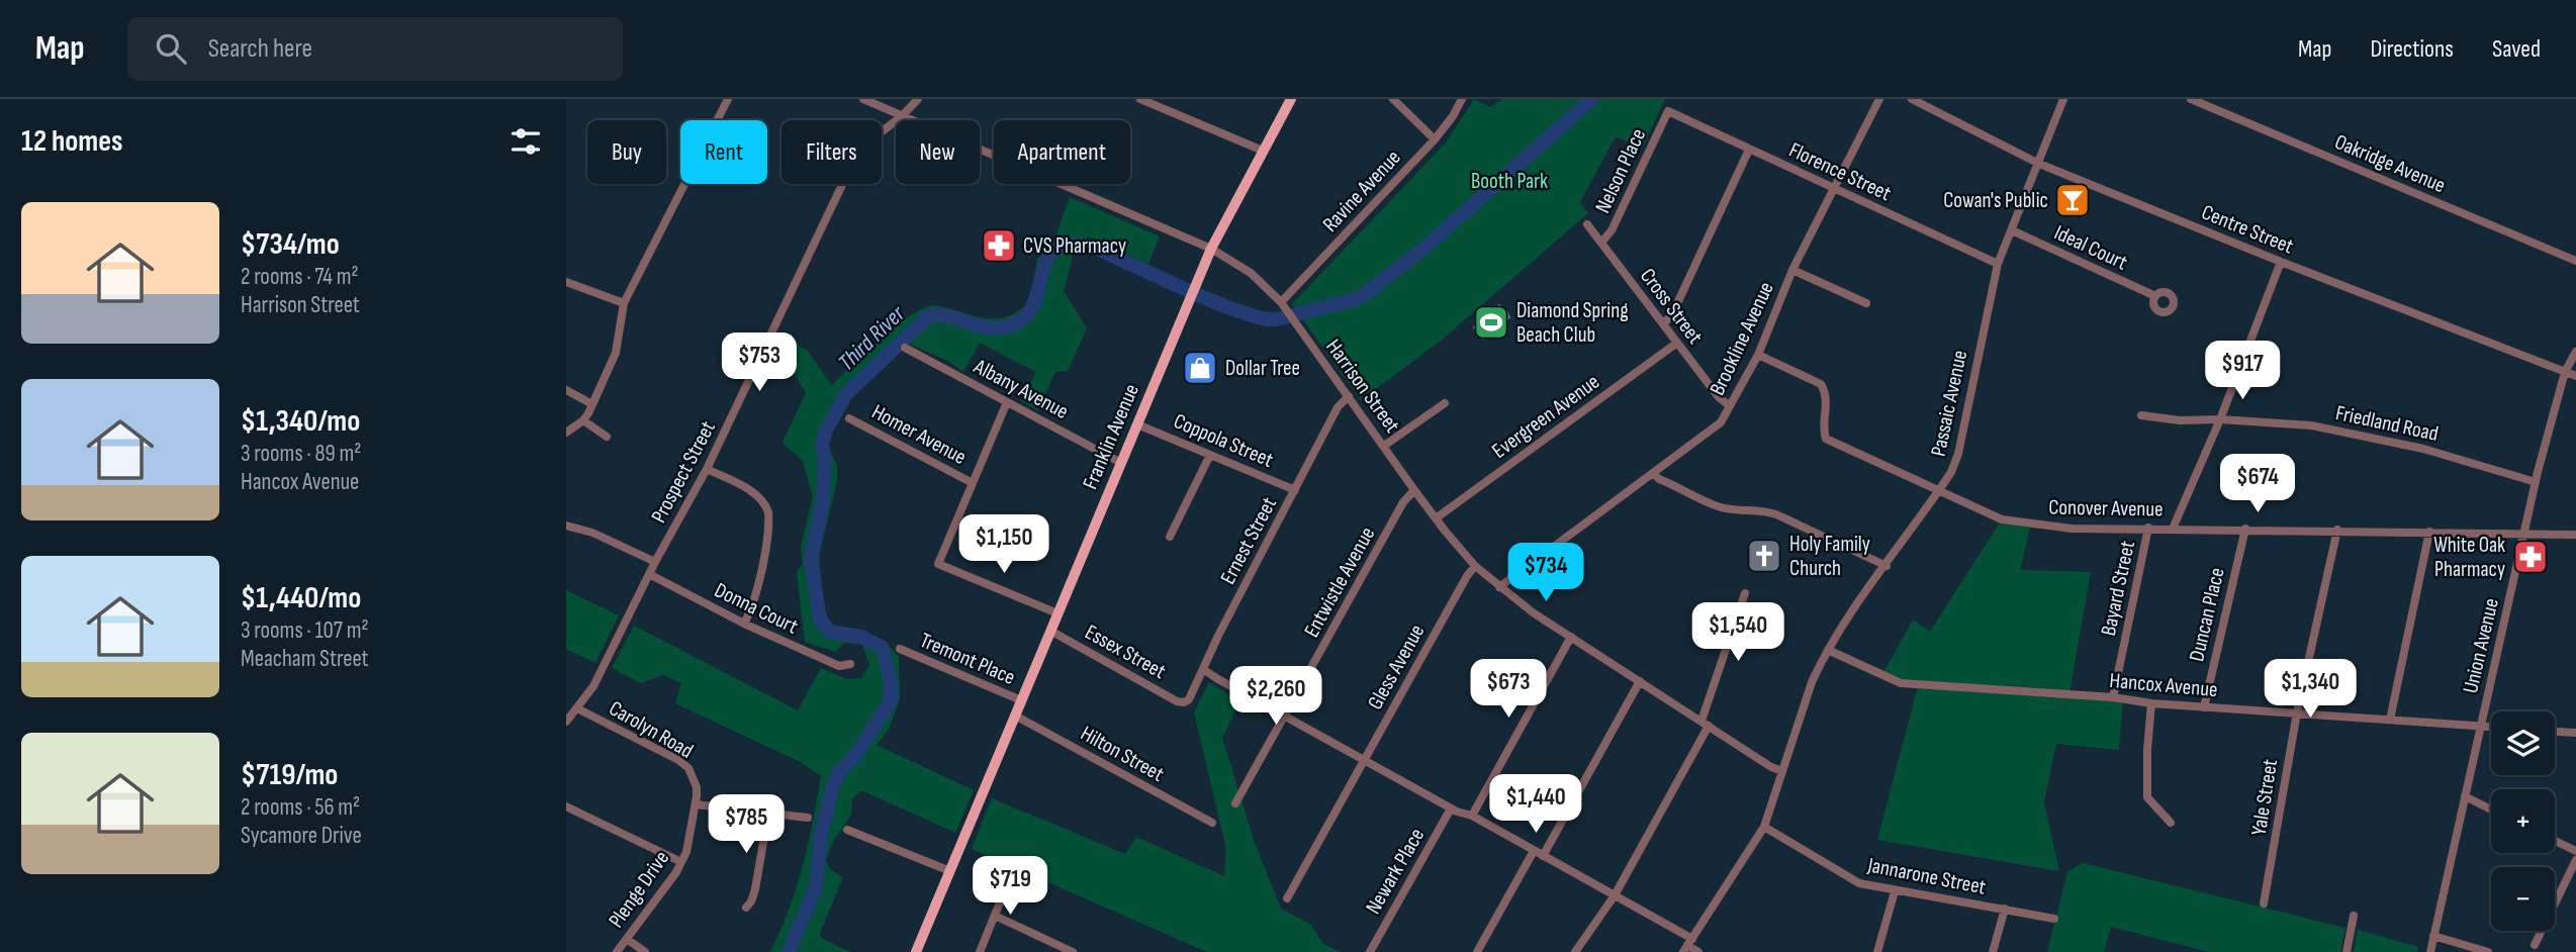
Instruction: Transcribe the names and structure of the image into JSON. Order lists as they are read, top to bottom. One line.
{"streets":{"main road":["Franklin Avenue"],"street":["Oakridge Avenue","Nelson Place","Florence Street","Ravine Avenue","Centre Street","Ideal Court","Cross Street","Brookline Avenue","Harrison Street","Albany Avenue","Passaic Avenue","Evergreen Avenue","Friedland Road","Homer Avenue","Coppola Street","Prospect Street","Conover Avenue","Ernest Street","Entwistle Avenue","Bayard Street","Donna Court","Duncan Place","Union Avenue","Essex Street","Tremont Place","Gless Avenue","Hancox Avenue","Carolyn Road","Hilton Street","Yale Street","Newark Place","Jannarone Street","Plenge Drive"]},"crossings":[["Nelson Place","Florence Street"],["Nelson Place","Cross Street"],["Florence Street","Brookline Avenue"],["Florence Street","Passaic Avenue"],["Ravine Avenue","Harrison Street"],["Centre Street","Passaic Avenue"],["Centre Street","Union Avenue"],["Ideal Court","Passaic Avenue"],["Cross Street","Brookline Avenue"],["Cross Street","Evergreen Avenue"],["Brookline Avenue","Harrison Street"],["Brookline Avenue","Conover Avenue"],["Harrison Street","Passaic Avenue"],["Harrison Street","Evergreen Avenue"],["Harrison Street","Franklin Avenue"],["Harrison Street","Prospect Street"],["Harrison Street","Ernest Street"],["Harrison Street","Entwistle Avenue"],["Harrison Street","Gless Avenue"],["Albany Avenue","Franklin Avenue"],["Passaic Avenue","Conover Avenue"],["Passaic Avenue","Hancox Avenue"],["Passaic Avenue","Jannarone Street"],["Friedland Road","Union Avenue"],["Franklin Avenue","Coppola Street"],["Franklin Avenue","Essex Street"],["Franklin Avenue","Tremont Place"],["Franklin Avenue","Hilton Street"],["Coppola Street","Ernest Street"],["Prospect Street","Donna Court"],["Prospect Street","Carolyn Road"],["Conover Avenue","Bayard Street"],["Conover Avenue","Duncan Place"],["Conover Avenue","Union Avenue"],["Conover Avenue","Yale Street"],["Ernest Street","Essex Street"],["Bayard Street","Hancox Avenue"],["Duncan Place","Hancox Avenue"],["Union Avenue","Hancox Avenue"],["Hancox Avenue","Yale Street"],["Carolyn Road","Plenge Drive"]],"water":["Third River"],"parks":["Booth Park"],"places":{"bar":["Cowan's Public"],"pharmacy":["CVS Pharmacy","White Oak Pharmacy"],"sports":["Diamond Spring Beach Club"],"shop":["Dollar Tree"],"church":["Holy Family Church"]},"page":{"header":"Map","search":"Search here","nav":["Map","Directions","Saved"],"heading":"12 homes","chip":["Buy","Rent","Filters","New","Apartment"],"list":[{"name":"$734/mo","note":"2 rooms · 74 m² · Harrison Street"},{"name":"$1,340/mo","note":"3 rooms · 89 m² · Hancox Avenue"},{"name":"$1,440/mo","note":"3 rooms · 107 m² · Meacham Street"},{"name":"$719/mo","note":"2 rooms · 56 m² · Sycamore Drive"}],"price":["$753","$917","$674","$1,150","$734","$1,540","$673","$1,340","$2,260","$1,440","$785","$719"],"map_buttons":["+","−"]}}
